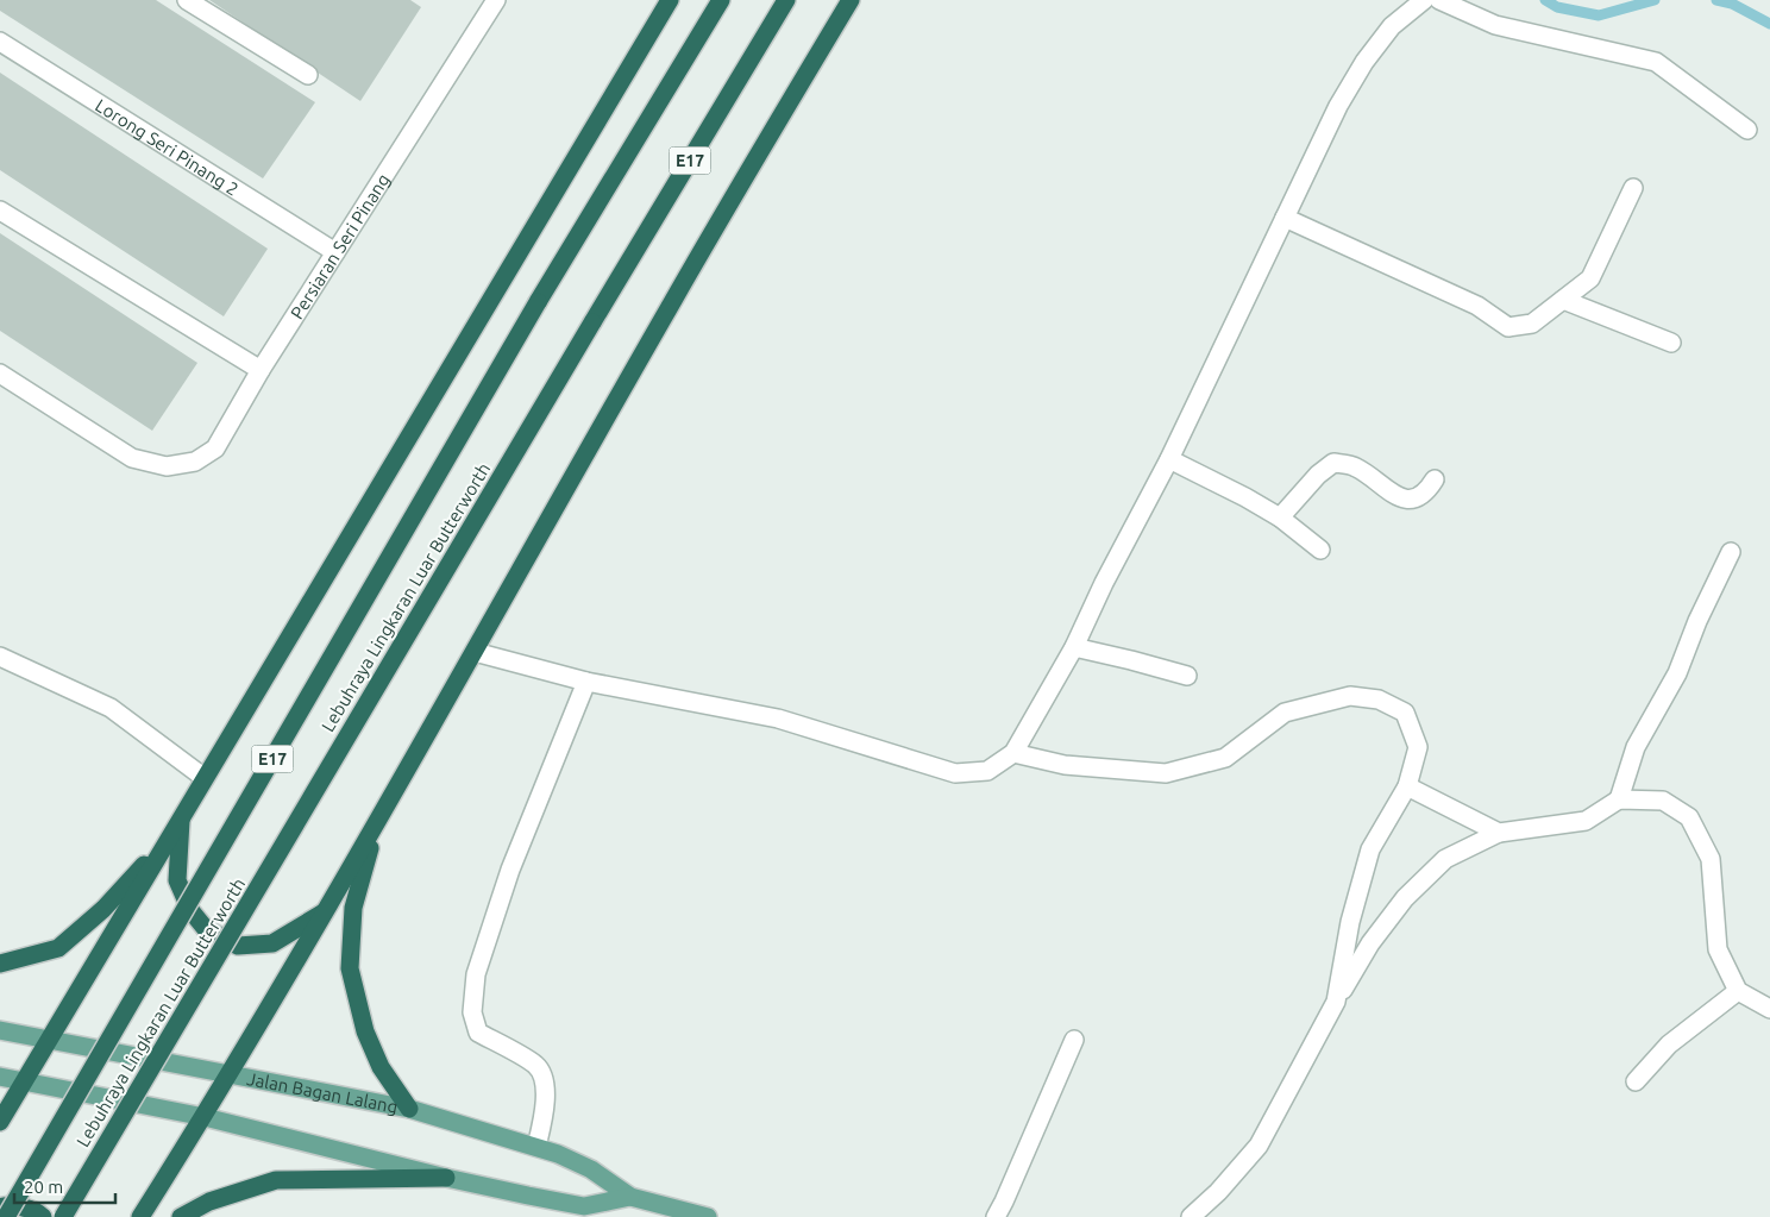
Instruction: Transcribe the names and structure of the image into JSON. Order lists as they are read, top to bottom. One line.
{"streets":{"highway":["E17","Lebuhraya Lingkaran Luar Butterworth"],"main road":["Jalan Bagan Lalang"],"street":["Lorong Seri Pinang 2","Persiaran Seri Pinang"]},"crossings":[["Lorong Seri Pinang 2","Persiaran Seri Pinang"]],"scale_bar":"20 m"}
